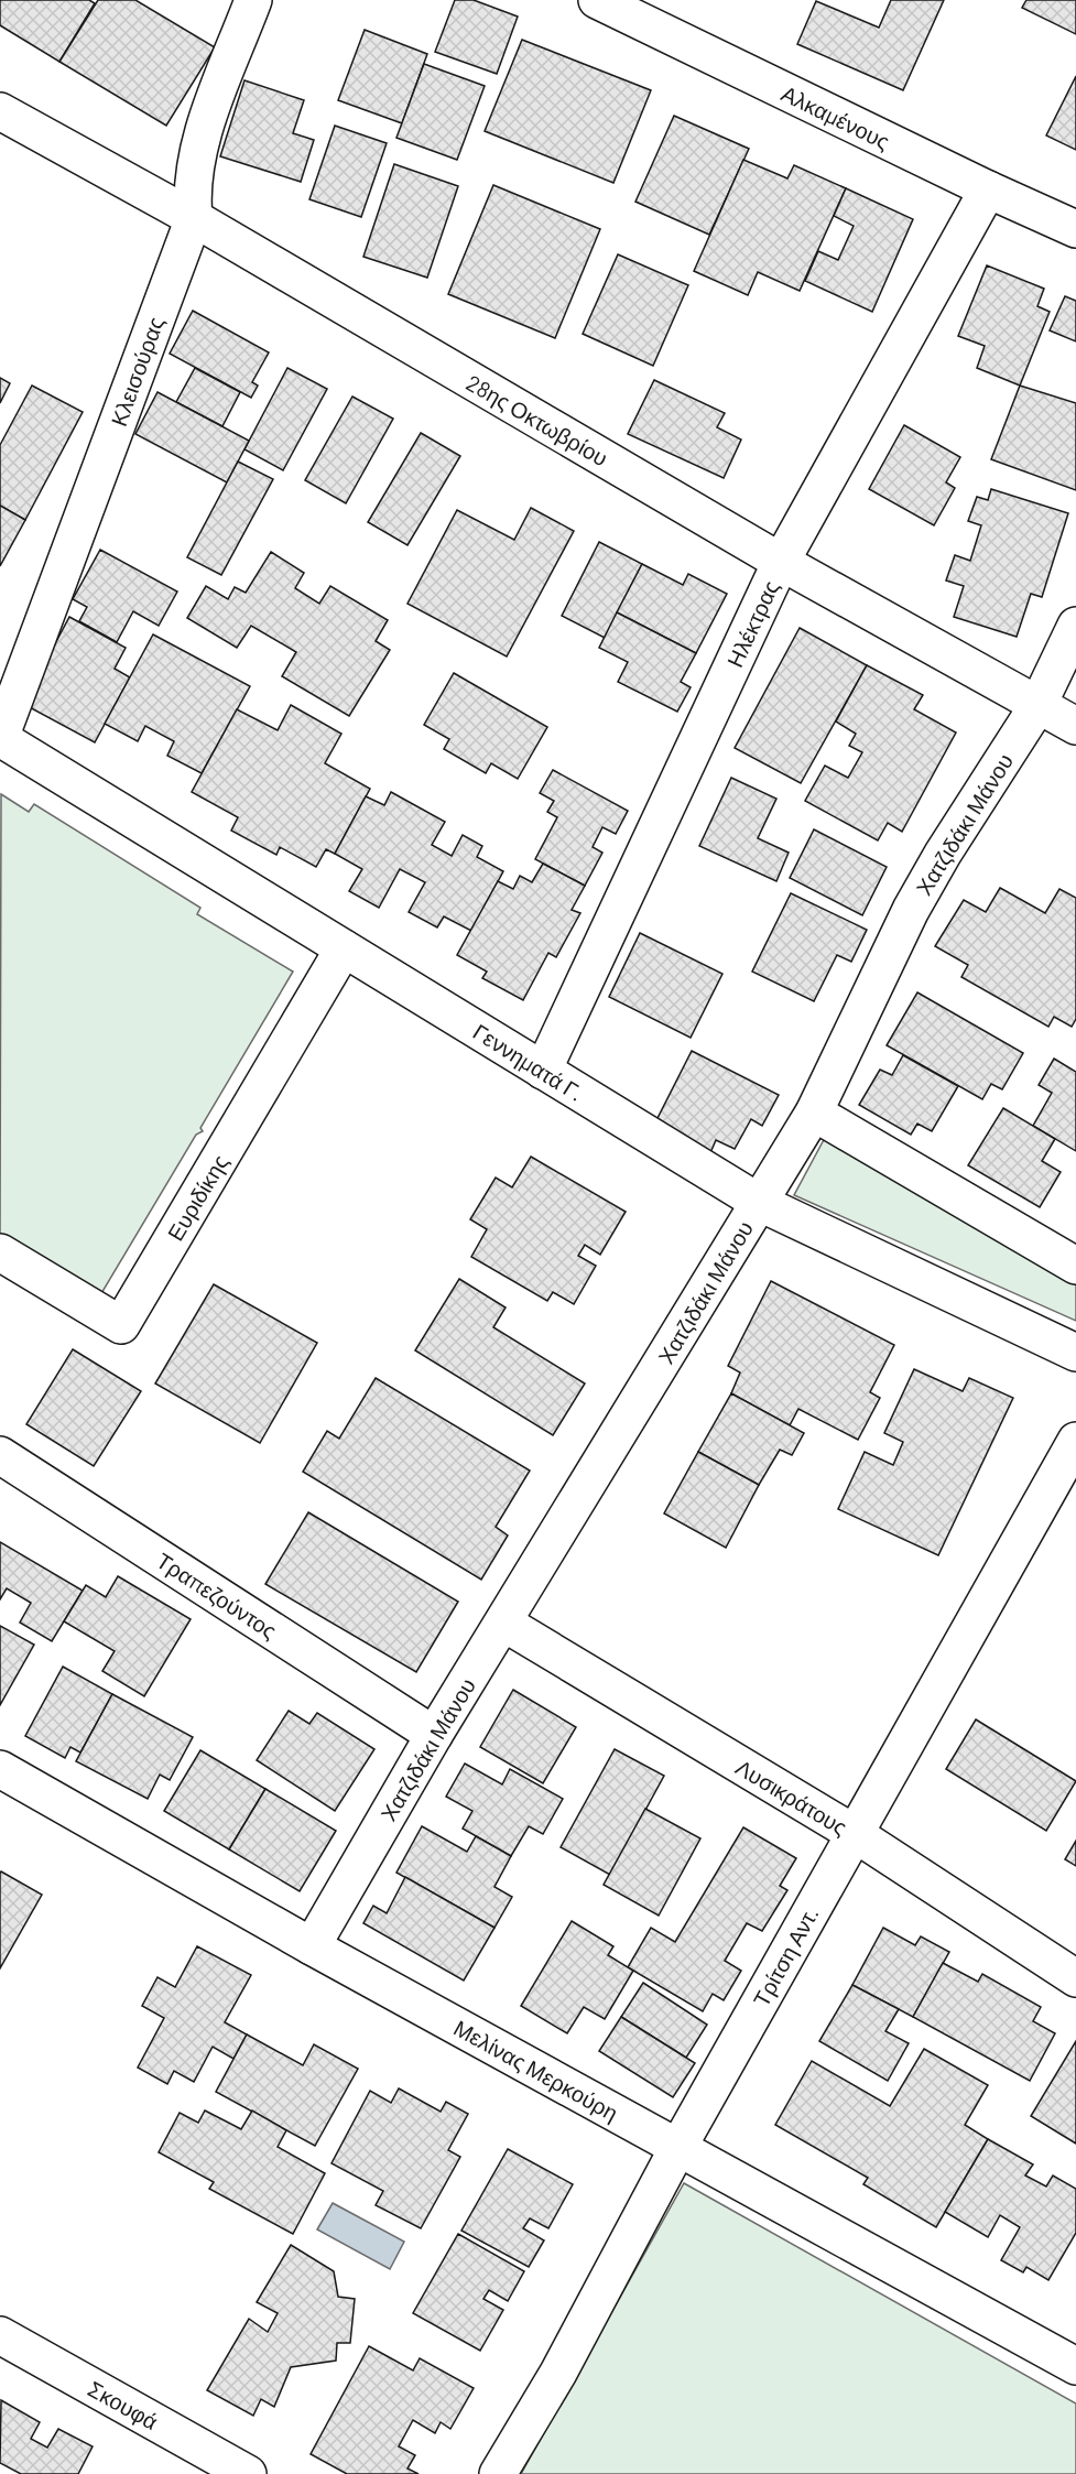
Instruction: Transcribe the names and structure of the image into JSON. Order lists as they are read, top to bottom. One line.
{"streets":{"street":["Αλκαμένους","Κλεισούρας","28ης Οκτωβρίου","Ηλέκτρας","Χατζιδάκι Μάνου","Γεννηματά Γ.","Ευριδίκης","Τραπεζούντος","Λυσικράτους","Τρίτση Αντ.","Μελίνας Μερκούρη","Σκουφά"]},"crossings":[["Αλκαμένους","Ηλέκτρας"],["Κλεισούρας","28ης Οκτωβρίου"],["Κλεισούρας","Γεννηματά Γ."],["28ης Οκτωβρίου","Ηλέκτρας"],["28ης Οκτωβρίου","Χατζιδάκι Μάνου"],["Ηλέκτρας","Γεννηματά Γ."],["Χατζιδάκι Μάνου","Γεννηματά Γ."],["Χατζιδάκι Μάνου","Τραπεζούντος"],["Χατζιδάκι Μάνου","Λυσικράτους"],["Χατζιδάκι Μάνου","Μελίνας Μερκούρη"],["Γεννηματά Γ.","Ευριδίκης"],["Λυσικράτους","Τρίτση Αντ."],["Τρίτση Αντ.","Μελίνας Μερκούρη"]]}
